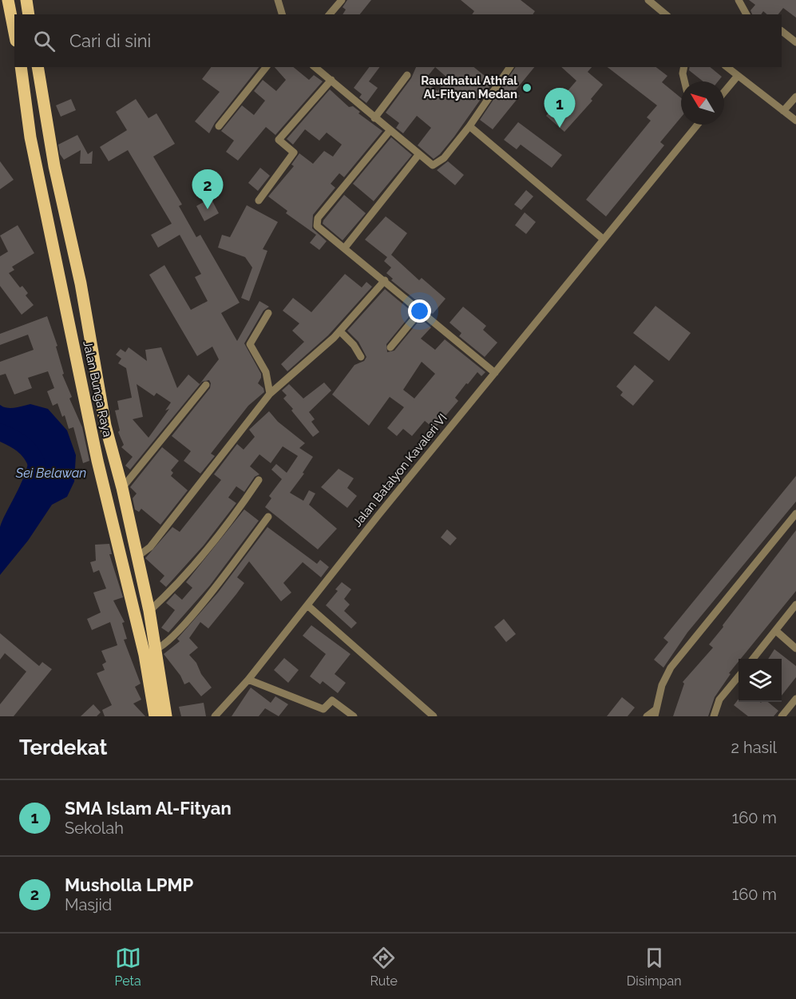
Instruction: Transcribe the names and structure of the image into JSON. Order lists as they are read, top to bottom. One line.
{"streets":{"main road":["Jalan Bunga Raya"],"street":["Jalan Batalyon Kavaleri VI"]},"water":["Sei Belawan"],"places":["Raudhatul Athfal Al-Fityan Medan"],"north":"top left","page":{"search":"Cari di sini","pins":["1","2"],"heading":["Terdekat","2 hasil"],"list":[{"mark":"1","name":"SMA Islam Al-Fityan","note":"Sekolah","value":"160 m"},{"mark":"2","name":"Musholla LPMP","note":"Masjid","value":"160 m"}],"nav":["Peta","Rute","Disimpan"]}}
